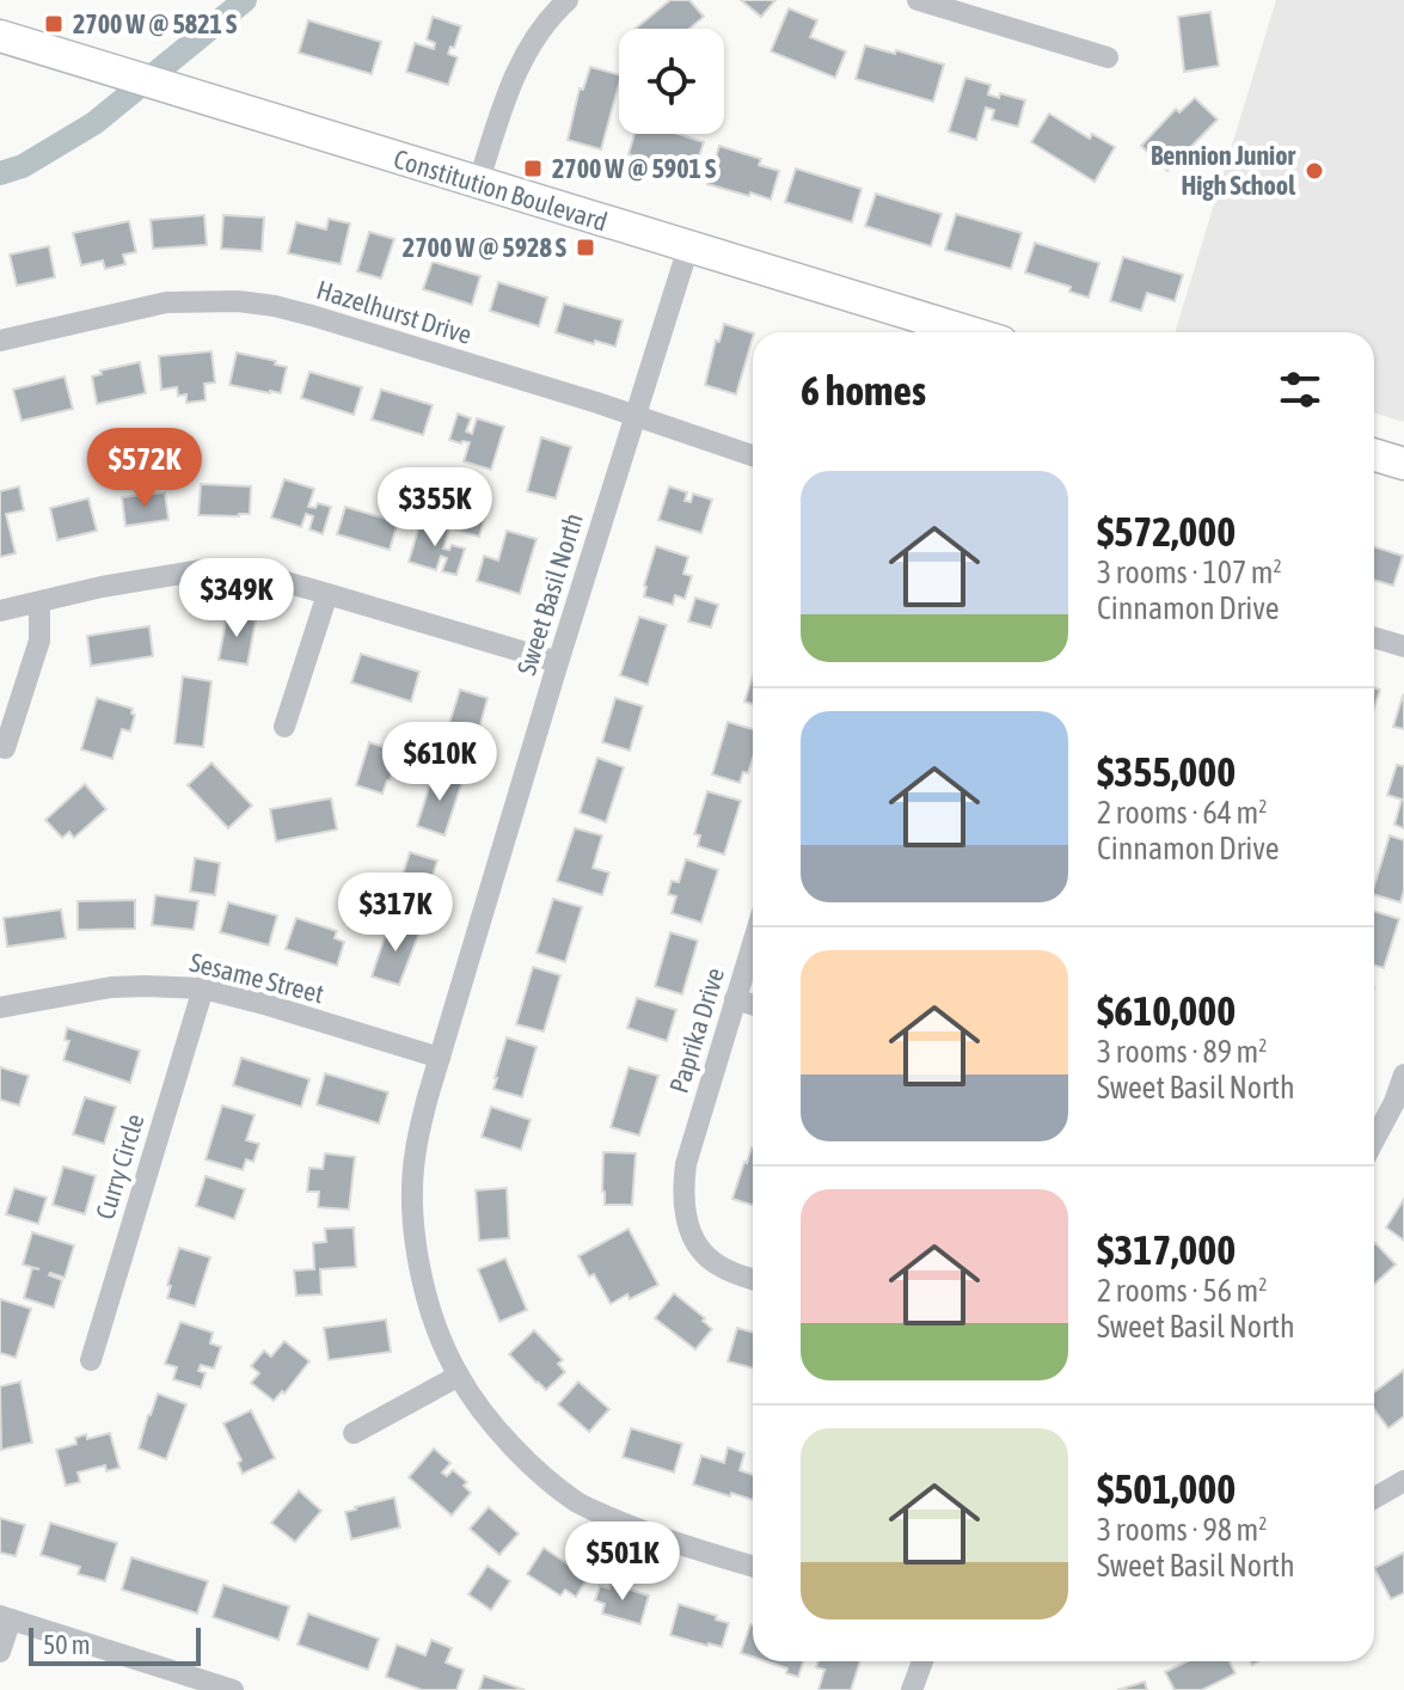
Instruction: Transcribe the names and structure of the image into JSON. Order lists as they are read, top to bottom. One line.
{"streets":{"main road":["Constitution Boulevard"],"street":["Hazelhurst Drive","Sweet Basil North","Sesame Street","Paprika Drive","Curry Circle"]},"crossings":[["Constitution Boulevard","Sweet Basil North"],["Hazelhurst Drive","Sweet Basil North"],["Sweet Basil North","Sesame Street"],["Sesame Street","Curry Circle"]],"places":{"transit":["2700 W @ 5821 S","2700 W @ 5901 S","2700 W @ 5928 S"],"other":["Bennion Junior High School"]},"scale_bar":"50 m","page":{"heading":"6 homes","price":["$572K","$355K","$349K","$610K","$317K","$501K"],"list":[{"name":"$572,000","note":"3 rooms · 107 m² · Cinnamon Drive"},{"name":"$355,000","note":"2 rooms · 64 m² · Cinnamon Drive"},{"name":"$610,000","note":"3 rooms · 89 m² · Sweet Basil North"},{"name":"$317,000","note":"2 rooms · 56 m² · Sweet Basil North"},{"name":"$501,000","note":"3 rooms · 98 m² · Sweet Basil North"}],"scale":"50 m"}}
